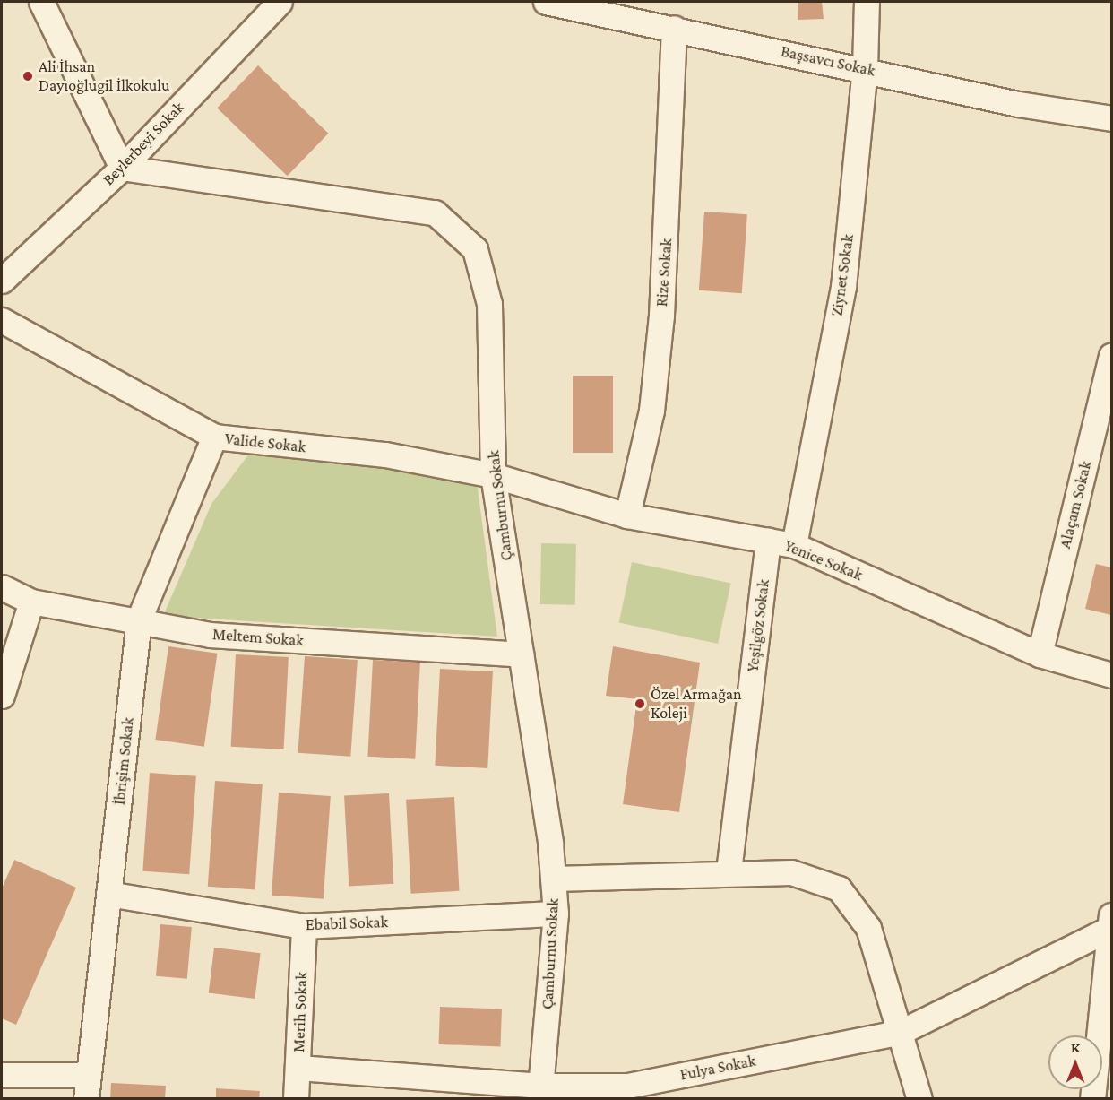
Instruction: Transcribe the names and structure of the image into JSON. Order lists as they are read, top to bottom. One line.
{"streets":{"street":["Başsavcı Sokak","Beylerbeyi Sokak","Rize Sokak","Ziynet Sokak","Valide Sokak","Alaçam Sokak","Çamburnu Sokak","Yenice Sokak","Yeşilgöz Sokak","Meltem Sokak","İbrişim Sokak","Ebabil Sokak","Merih Sokak","Fulya Sokak"]},"crossings":[["Başsavcı Sokak","Rize Sokak"],["Başsavcı Sokak","Ziynet Sokak"],["Beylerbeyi Sokak","Çamburnu Sokak"],["Rize Sokak","Yenice Sokak"],["Ziynet Sokak","Yenice Sokak"],["Valide Sokak","Çamburnu Sokak"],["Valide Sokak","Yenice Sokak"],["Valide Sokak","İbrişim Sokak"],["Alaçam Sokak","Yenice Sokak"],["Çamburnu Sokak","Yenice Sokak"],["Çamburnu Sokak","Meltem Sokak"],["Çamburnu Sokak","Ebabil Sokak"],["Çamburnu Sokak","Fulya Sokak"],["Yenice Sokak","Yeşilgöz Sokak"],["Meltem Sokak","İbrişim Sokak"],["İbrişim Sokak","Ebabil Sokak"],["Ebabil Sokak","Merih Sokak"],["Merih Sokak","Fulya Sokak"]],"places":["Ali İhsan Dayıoğlugil İlkokulu","Özel Armağan Koleji"],"north":"top"}
